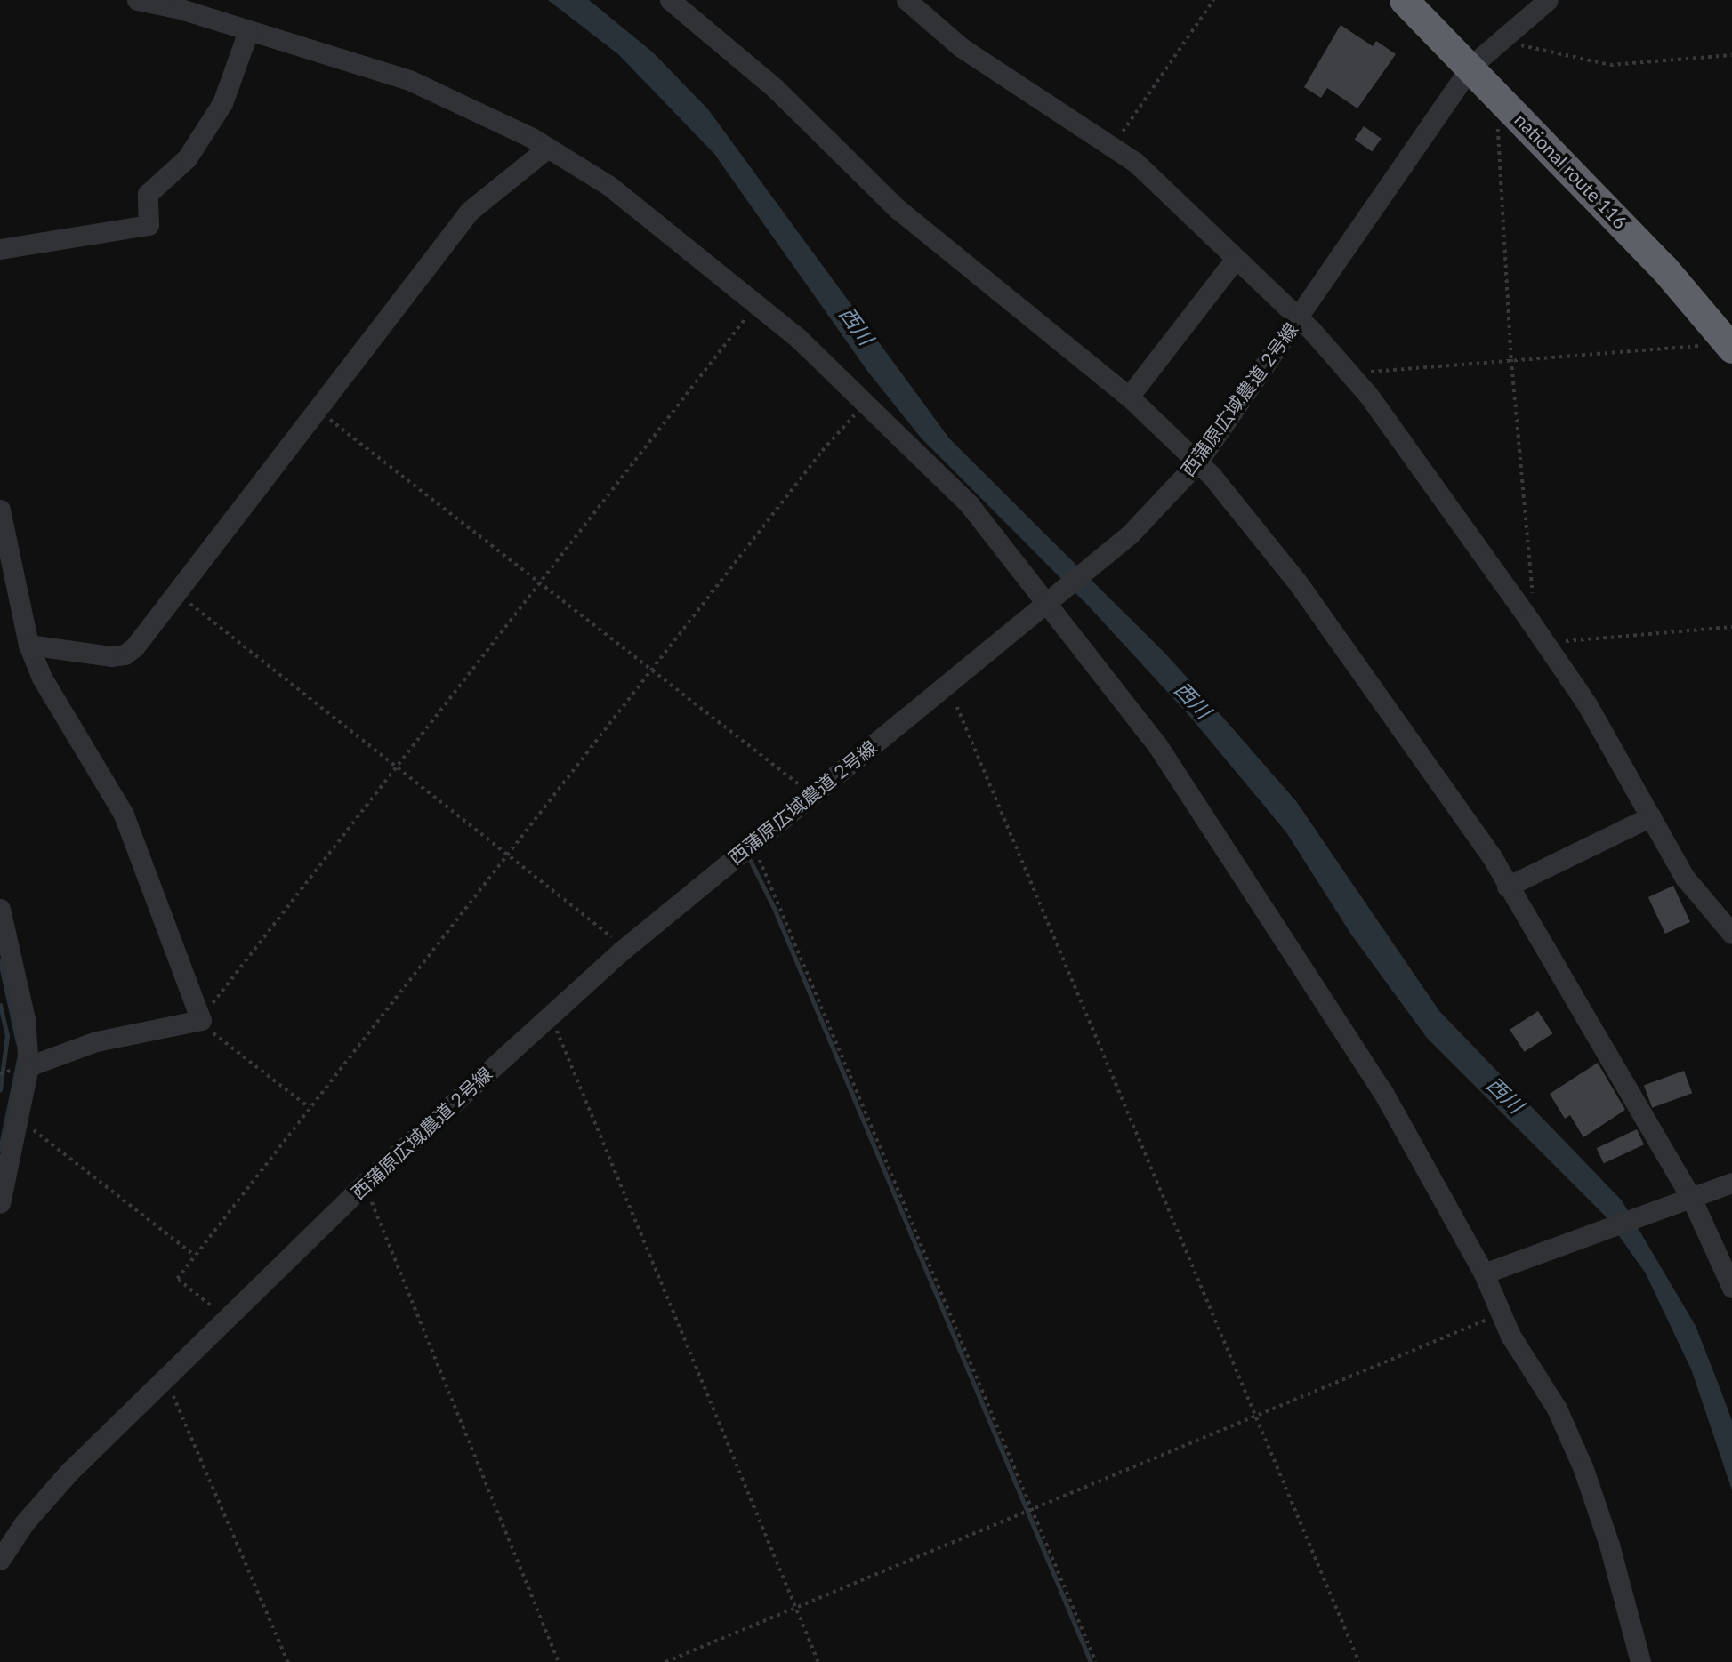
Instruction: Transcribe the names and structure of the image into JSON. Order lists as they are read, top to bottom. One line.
{"streets":{"highway":["national route 116"],"street":["西蒲原広域農道 2号線"]},"crossings":[["national route 116","西蒲原広域農道 2号線"]],"water":["西川"]}
